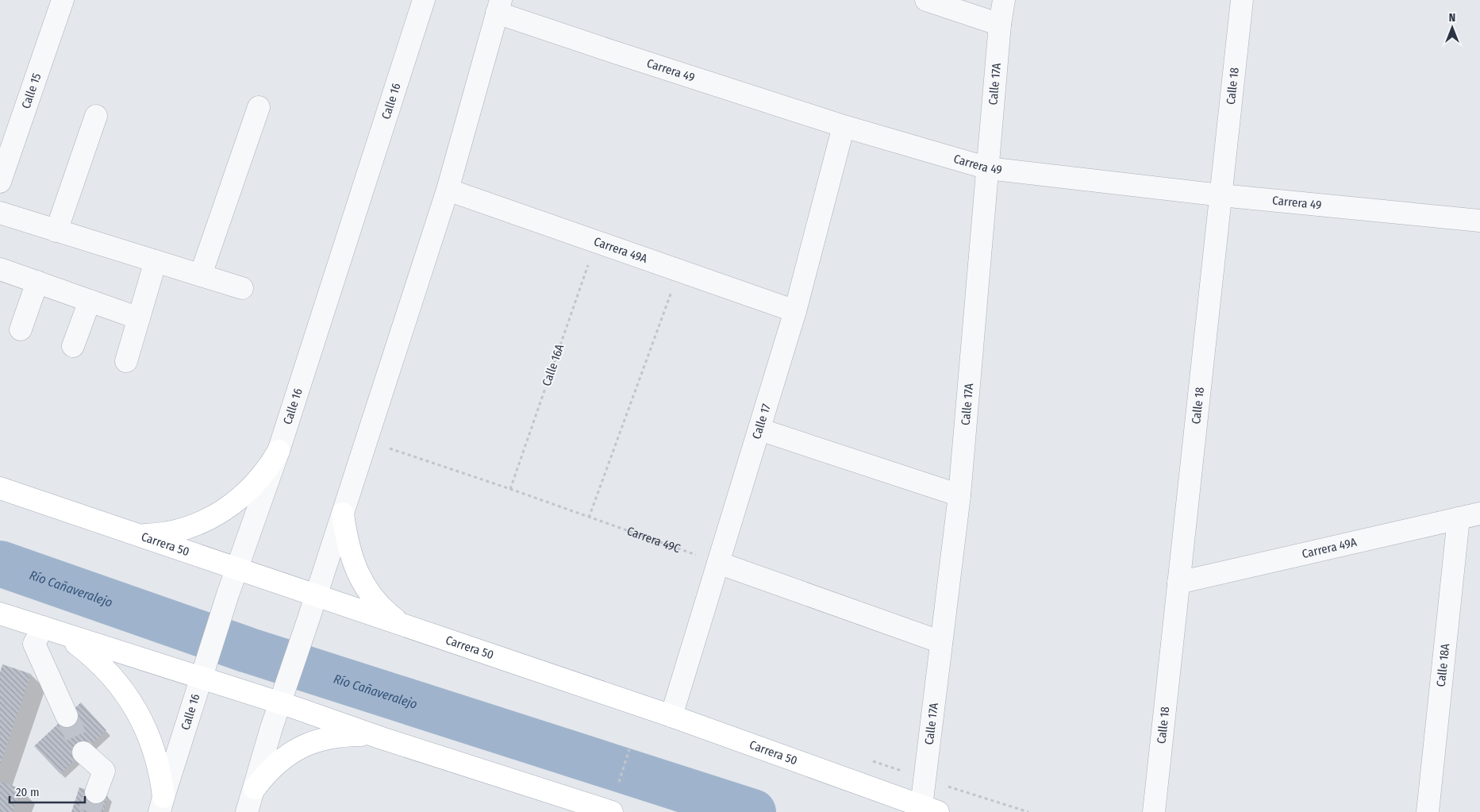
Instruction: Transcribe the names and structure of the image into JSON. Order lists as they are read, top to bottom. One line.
{"streets":{"main road":["Carrera 50"],"street":["Carrera 49","Calle 17A","Calle 18","Calle 15","Calle 16","Carrera 49A","Calle 17","Calle 18A"],"path":["Calle 16A","Carrera 49C"]},"crossings":[["Carrera 49","Calle 17A"],["Carrera 49","Calle 18"],["Carrera 49","Calle 17"],["Calle 17A","Carrera 50"],["Calle 18","Carrera 49A"],["Calle 16","Carrera 50"],["Carrera 49A","Calle 16A"],["Carrera 49A","Calle 17"],["Carrera 49A","Calle 18A"],["Calle 16A","Carrera 49C"],["Calle 17","Carrera 49C"],["Calle 17","Carrera 50"]],"water":["Río Cañaveralejo"],"scale_bar":"20 m","north":"top"}
